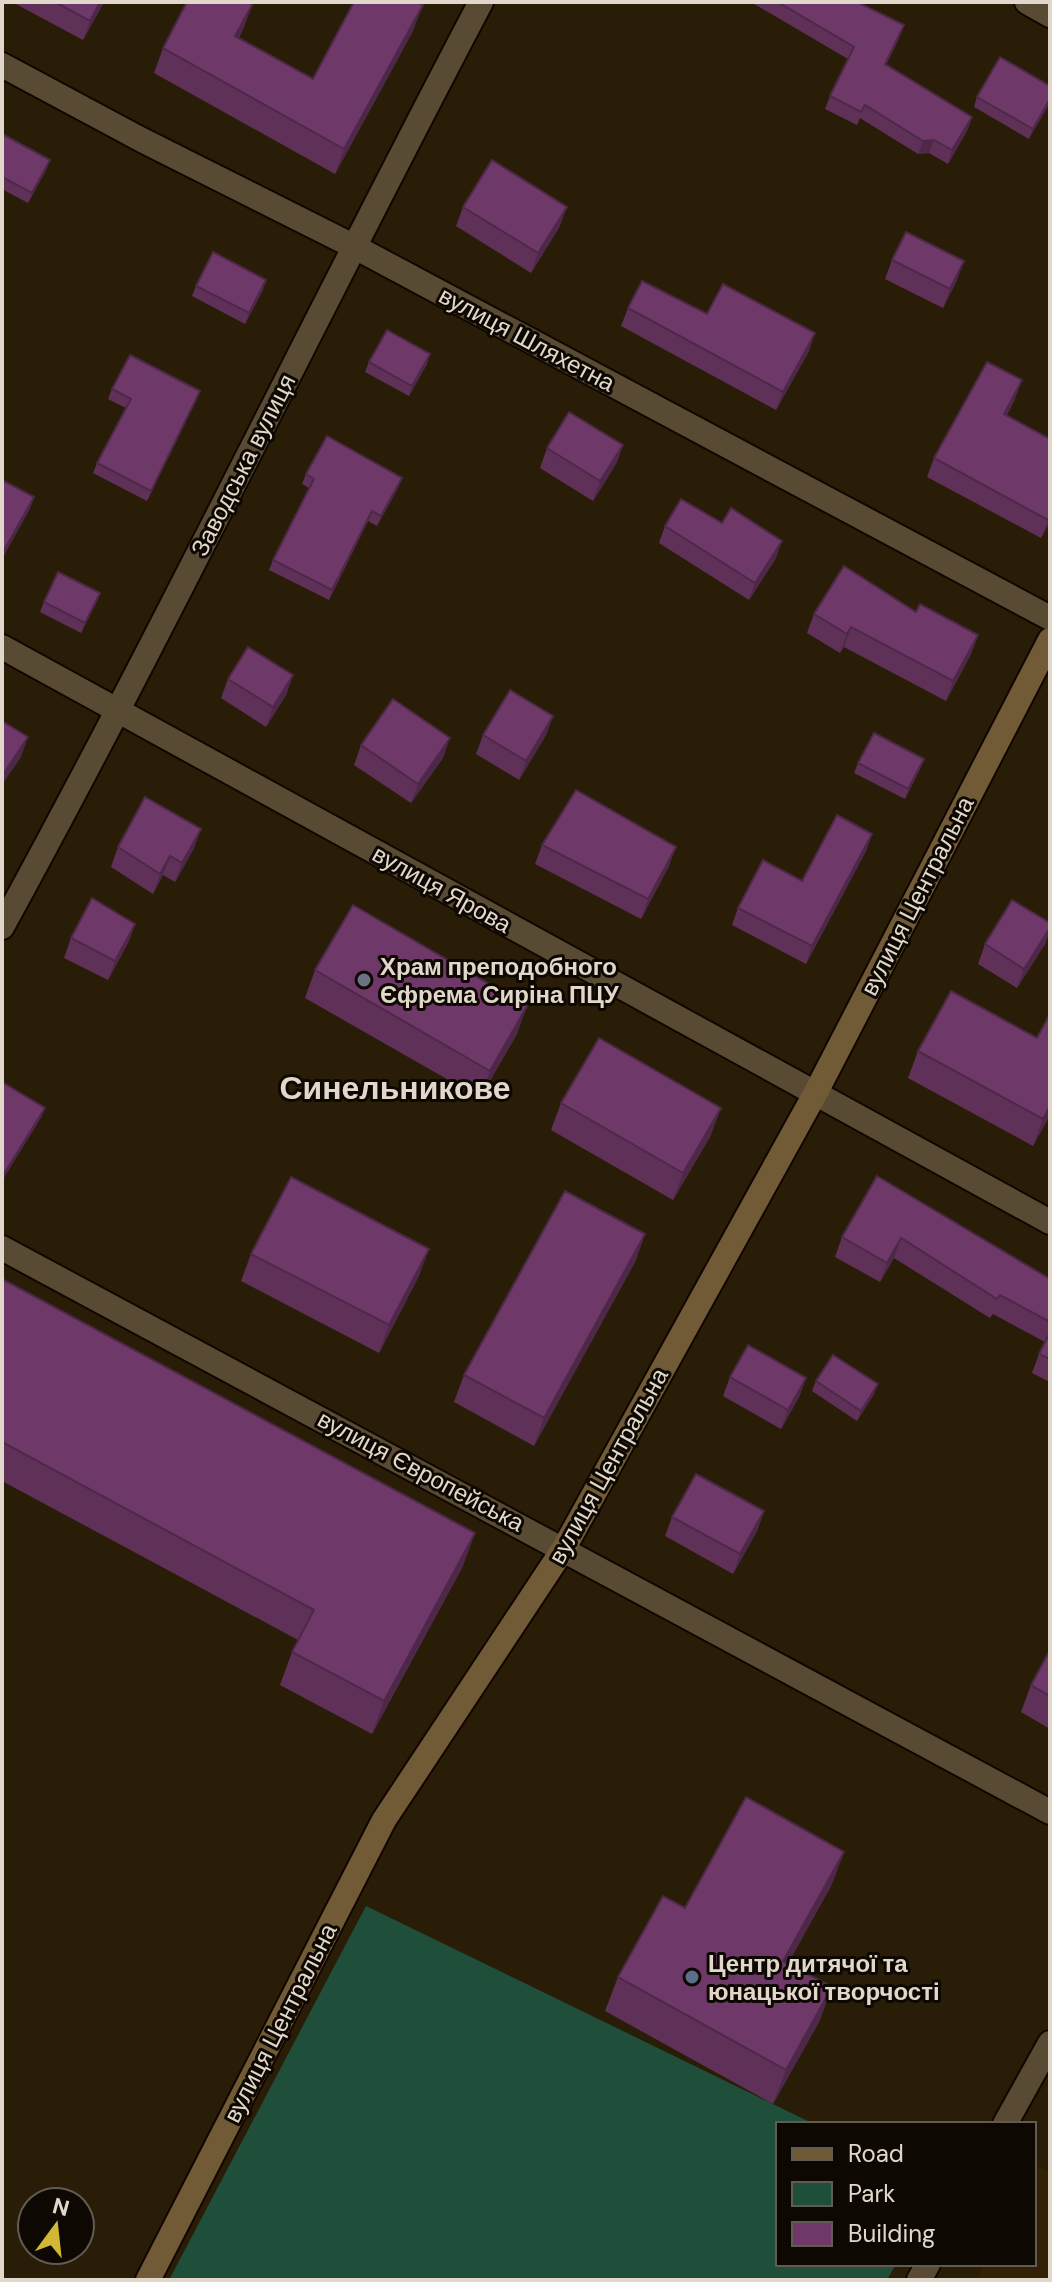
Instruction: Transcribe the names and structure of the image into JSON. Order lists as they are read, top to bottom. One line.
{"streets":{"main road":["вулиця Центральна"],"street":["вулиця Шляхетна","Заводська вулиця","вулиця Ярова","вулиця Європейська"]},"crossings":[["вулиця Шляхетна","Заводська вулиця"],["Заводська вулиця","вулиця Ярова"],["вулиця Ярова","вулиця Центральна"],["вулиця Центральна","вулиця Європейська"]],"districts":["Синельникове"],"places":["Храм преподобного Єфрема Сиріна ПЦУ","Центр дитячої та юнацької творчості"],"legend":["Road","Park","Building"],"north":"top"}
